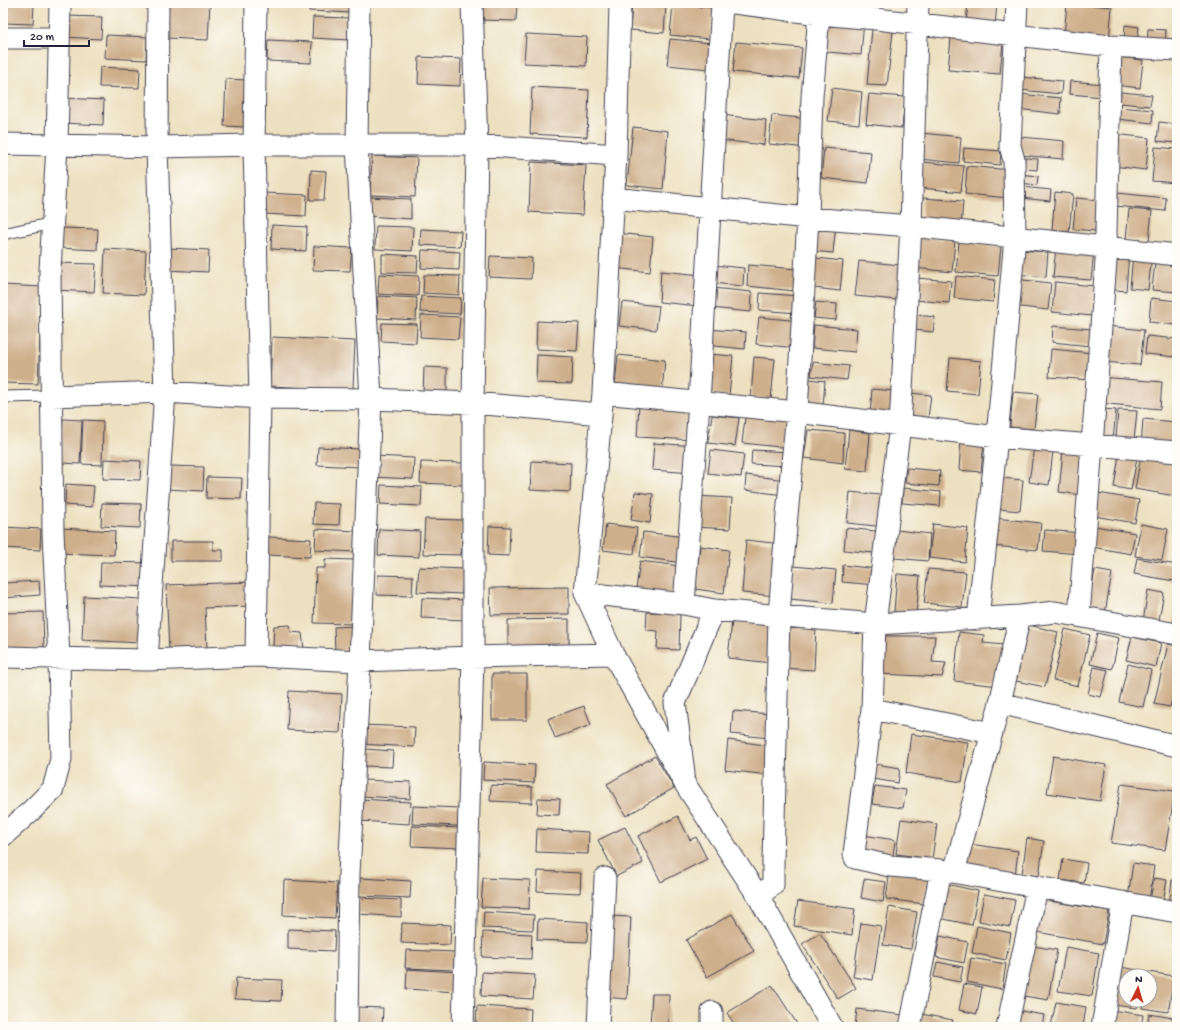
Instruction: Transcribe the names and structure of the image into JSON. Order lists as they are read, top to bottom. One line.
{"scale_bar":"20 m","north":"top"}
